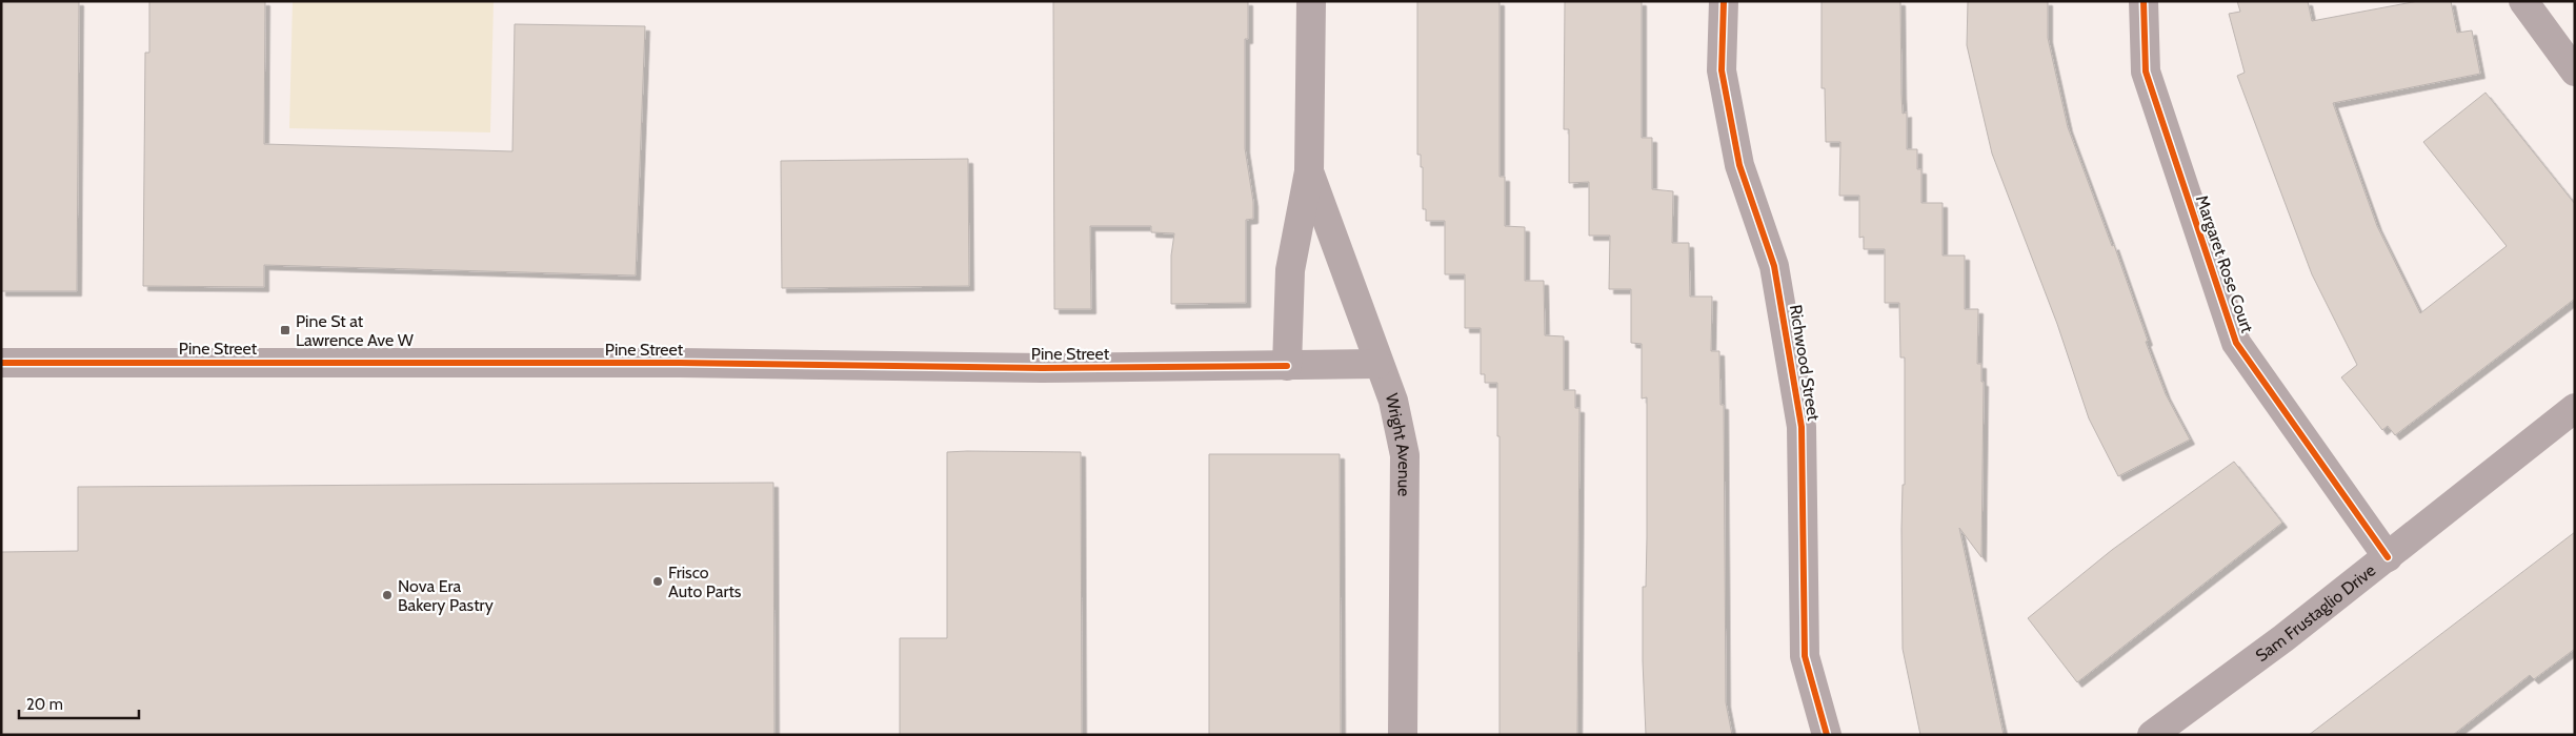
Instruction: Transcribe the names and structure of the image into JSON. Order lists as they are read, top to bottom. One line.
{"streets":{"street":["Margaret Rose Court","Pine Street","Richwood Street","Wright Avenue","Sam Frustaglio Drive"]},"crossings":[["Margaret Rose Court","Sam Frustaglio Drive"],["Pine Street","Wright Avenue"]],"places":{"transit":["Pine St at Lawrence Ave W"],"other":["Frisco Auto Parts","Nova Era Bakery Pastry"]},"scale_bar":"20 m"}
